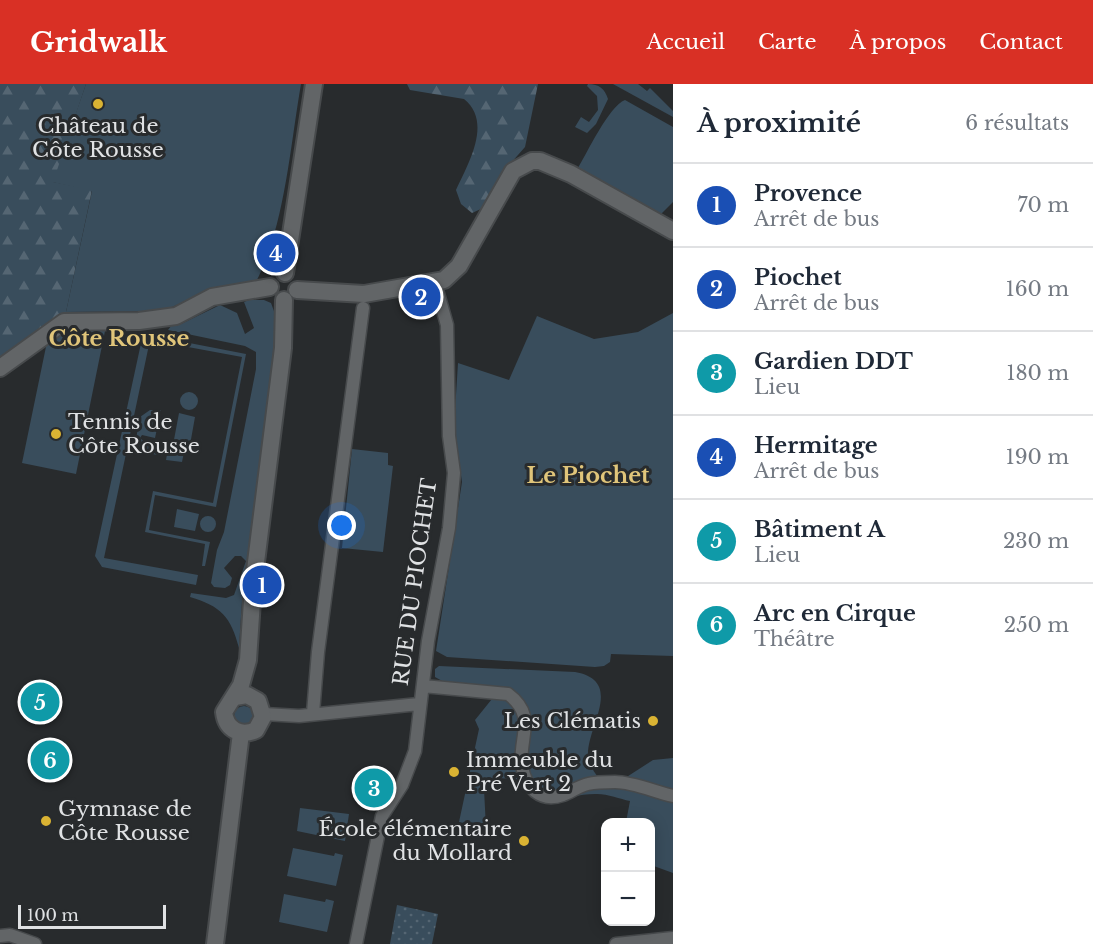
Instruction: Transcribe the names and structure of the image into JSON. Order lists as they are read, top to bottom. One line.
{"streets":{"street":["RUE DU PIOCHET"]},"districts":["Côte Rousse","Le Piochet"],"places":["Château de Côte Rousse","Tennis de Côte Rousse","Les Clématis","Immeuble du Pré Vert 2","Gymnase de Côte Rousse","École élémentaire du Mollard"],"scale_bar":"100 m","page":{"header":"Gridwalk","nav":["Accueil","Carte","À propos","Contact"],"heading":["À proximité","6 résultats"],"list":[{"mark":"1","name":"Provence","note":"Arrêt de bus","value":"70 m"},{"mark":"2","name":"Piochet","note":"Arrêt de bus","value":"160 m"},{"mark":"3","name":"Gardien DDT","note":"Lieu","value":"180 m"},{"mark":"4","name":"Hermitage","note":"Arrêt de bus","value":"190 m"},{"mark":"5","name":"Bâtiment A","note":"Lieu","value":"230 m"},{"mark":"6","name":"Arc en Cirque","note":"Théâtre","value":"250 m"}],"pins":["4","2","1","5","6","3"],"map_buttons":["+","−"],"scale":"100 m"}}
